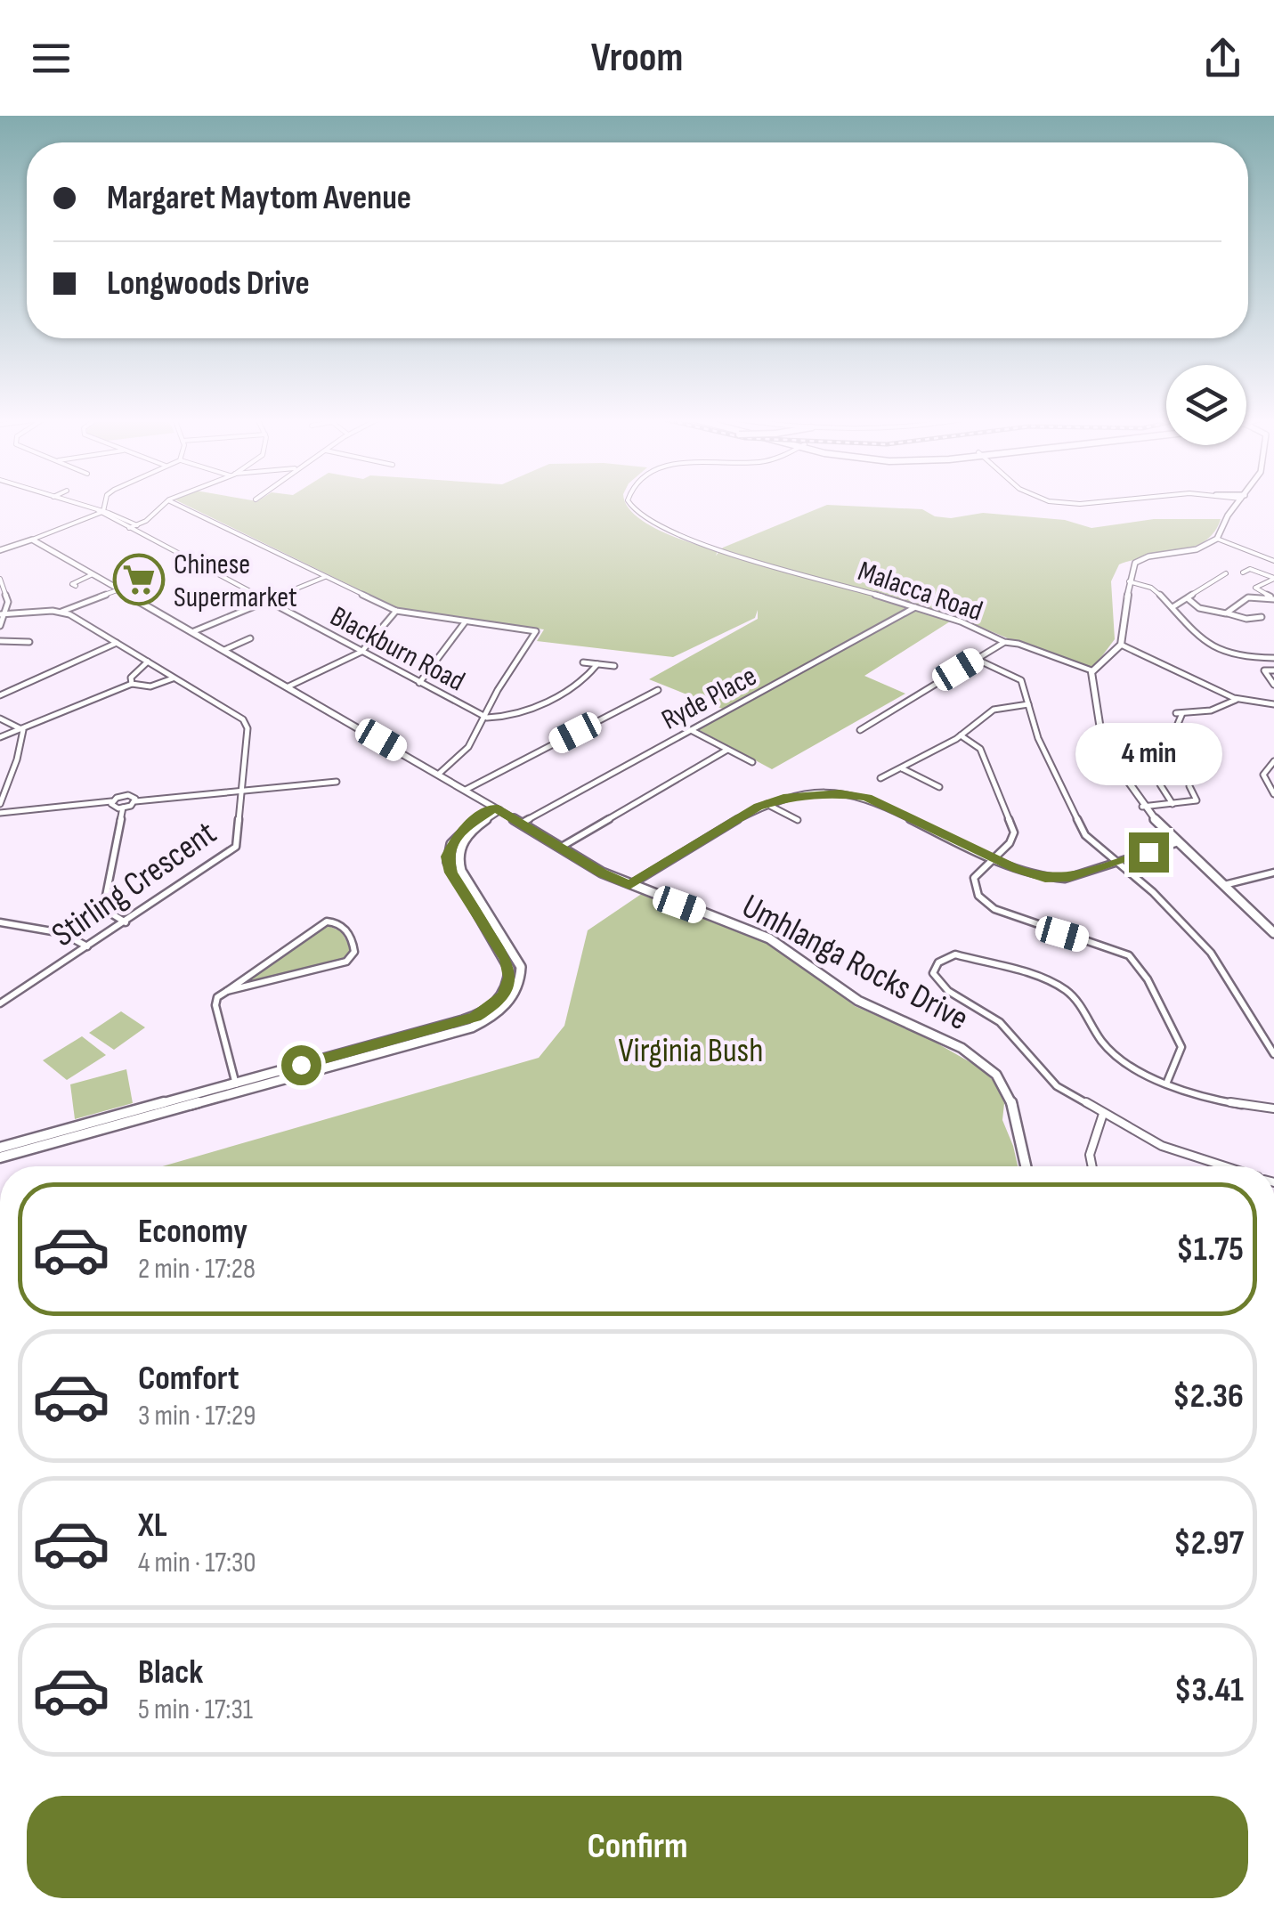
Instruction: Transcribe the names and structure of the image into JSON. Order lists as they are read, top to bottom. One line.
{"streets":{"street":["Malacca Road","Blackburn Road","Ryde Place","Stirling Crescent","Umhlanga Rocks Drive"]},"crossings":[["Malacca Road","Ryde Place"],["Ryde Place","Umhlanga Rocks Drive"]],"parks":["Virginia Bush"],"places":{"supermarket":["Chinese Supermarket"]},"page":{"header":"Vroom","banner":["Margaret Maytom Avenue","Longwoods Drive"],"bubble":"4 min","list":[{"name":"Economy","note":"2 min · 17:28","value":"$1.75"},{"name":"Comfort","note":"3 min · 17:29","value":"$2.36"},{"name":"XL","note":"4 min · 17:30","value":"$2.97"},{"name":"Black","note":"5 min · 17:31","value":"$3.41"}],"buttons":"Confirm"}}
